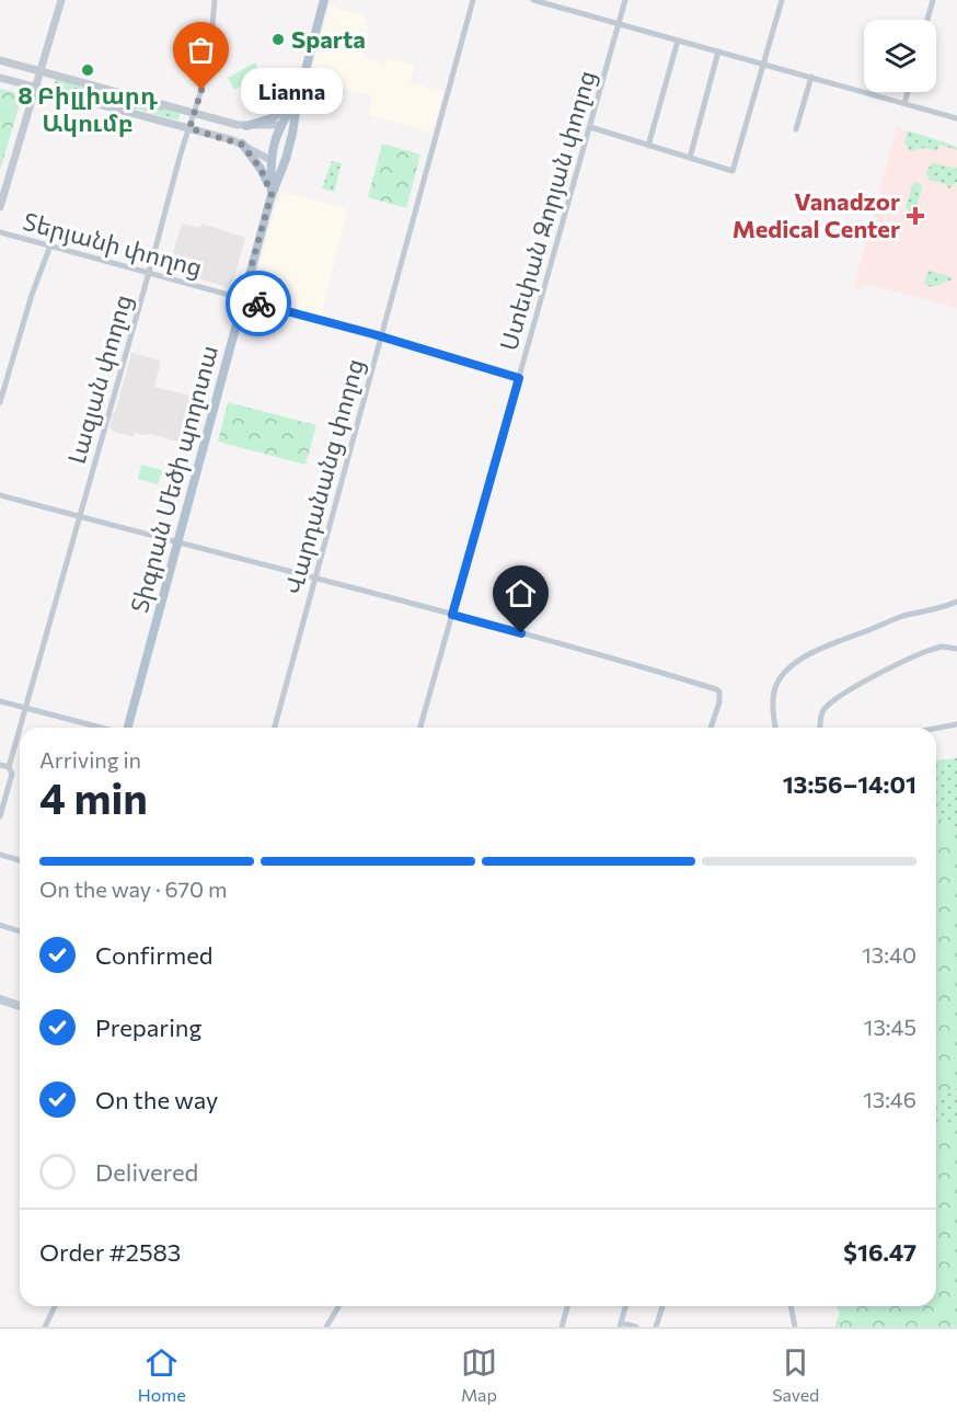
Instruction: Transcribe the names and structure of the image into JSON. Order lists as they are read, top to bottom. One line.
{"streets":{"main road":["Տիգրան Մեծի պողոտա"],"street":["Ստեփան Զորյան փողոց","Տերյանի փողոց","Լազյան փողոց","Վարդանանց փողոց"]},"crossings":[["Ստեփան Զորյան փողոց","Տերյանի փողոց"],["Տերյանի փողոց","Լազյան փողոց"],["Տերյանի փողոց","Վարդանանց փողոց"],["Տերյանի փողոց","Տիգրան Մեծի պողոտա"]],"places":{"other":["Sparta","8 Բիլլիարդ Ակումբ","Lianna"],"health":["Vanadzor Medical Center"]},"page":{"bubble":"Lianna","heading":["4 min","Arriving in","13:56–14:01"],"panel":["Order #2583","$16.47"],"bar":"On the way · 670 m","list":[["Confirmed","13:40"],["Preparing","13:45"],["On the way","13:46"],"Delivered"],"tabs":["Home","Map","Saved"]}}
